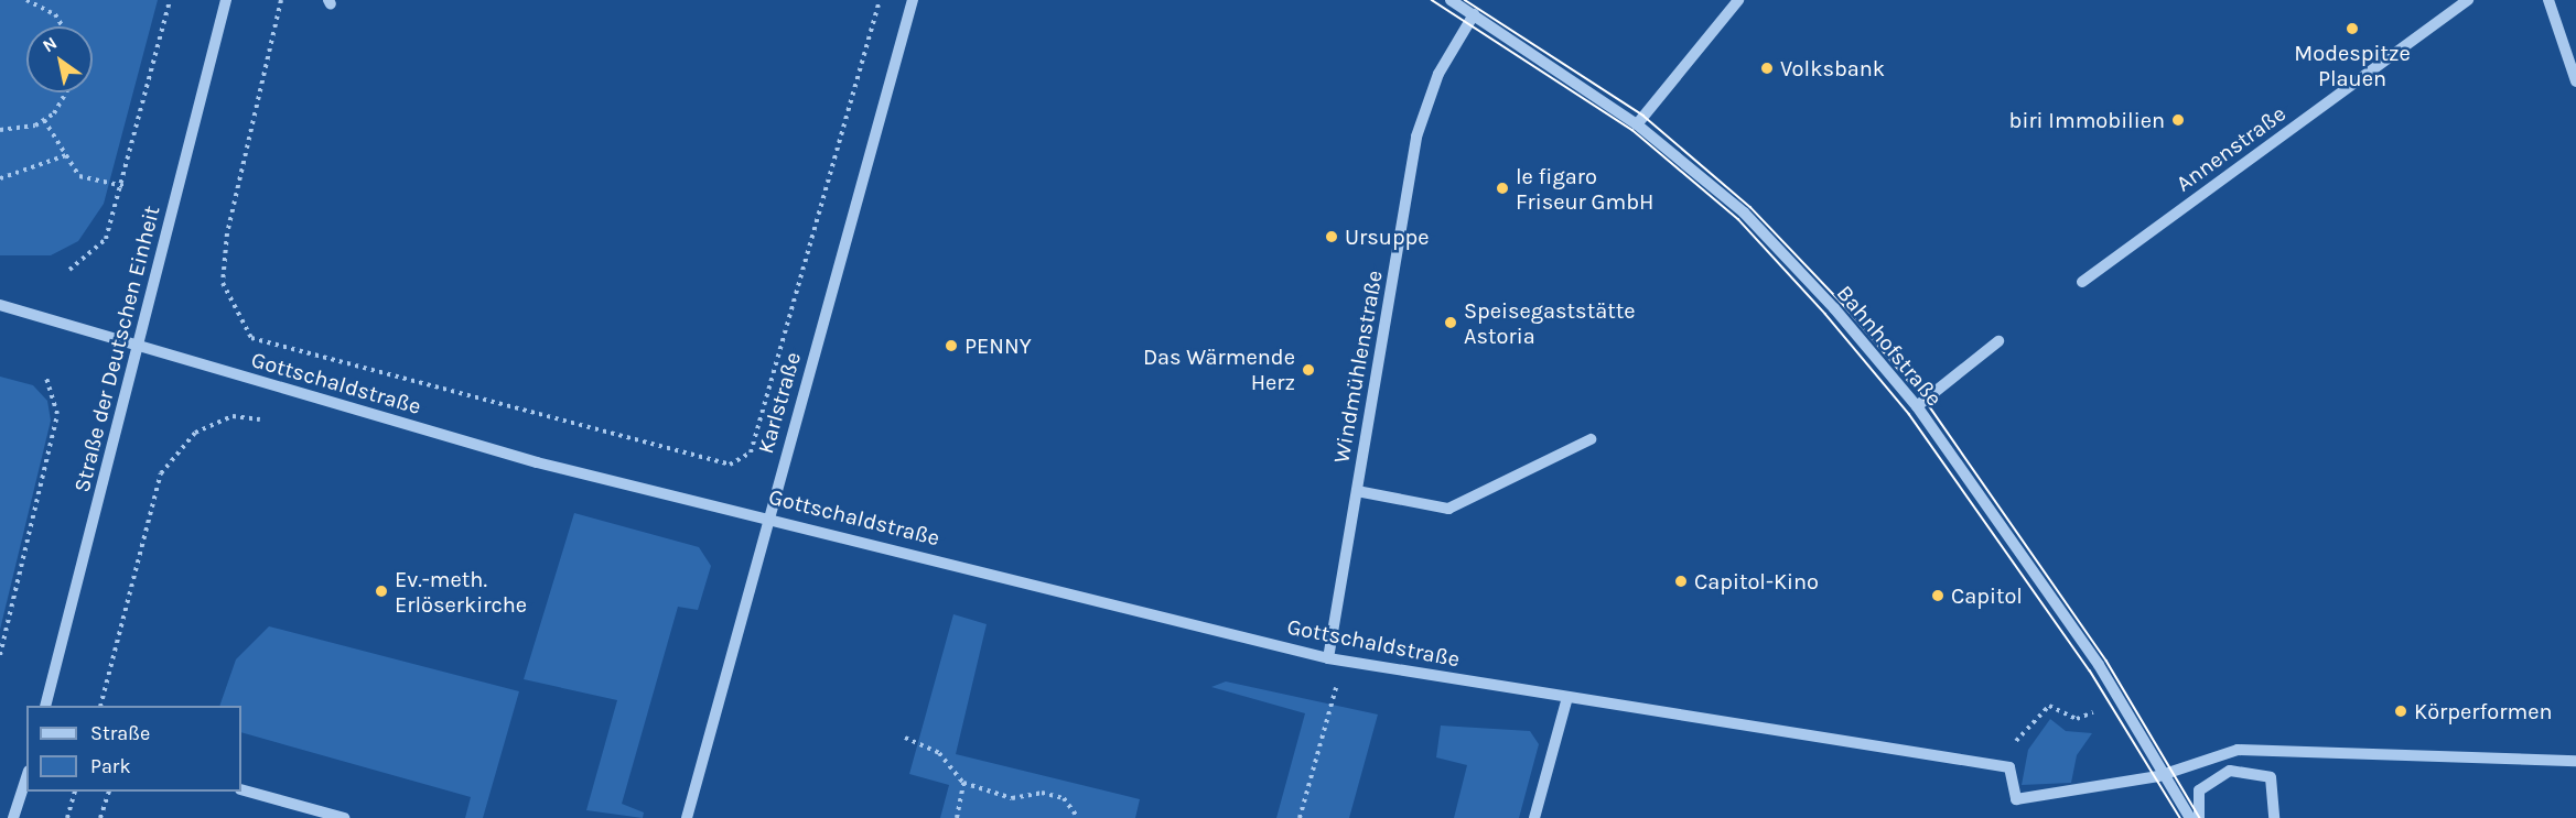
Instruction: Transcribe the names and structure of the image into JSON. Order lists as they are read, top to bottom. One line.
{"streets":{"street":["Annenstraße","Bahnhofstraße","Straße der Deutschen Einheit","Windmühlenstraße","Gottschaldstraße","Karlstraße"]},"crossings":[["Bahnhofstraße","Windmühlenstraße"],["Straße der Deutschen Einheit","Gottschaldstraße"],["Windmühlenstraße","Gottschaldstraße"],["Gottschaldstraße","Karlstraße"]],"places":["Modespitze Plauen","Volksbank","biri Immobilien","le figaro Friseur GmbH","Ursuppe","Speisegaststätte Astoria","PENNY","Das Wärmende Herz","Capitol-Kino","Ev.-meth. Erlöserkirche","Capitol","Körperformen"],"legend":["Straße","Park"],"north":"top left"}
